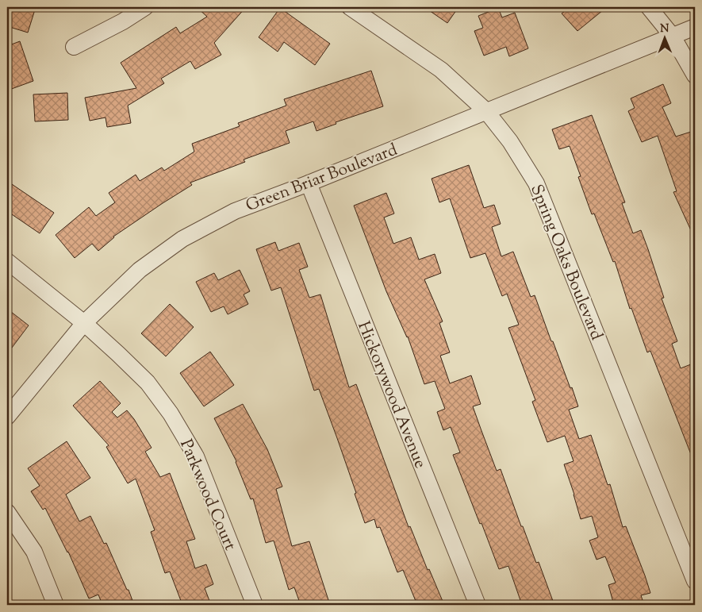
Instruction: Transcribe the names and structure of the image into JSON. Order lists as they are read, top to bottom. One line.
{"streets":{"street":["Green Briar Boulevard","Spring Oaks Boulevard","Hickorywood Avenue","Parkwood Court"]},"crossings":[["Green Briar Boulevard","Spring Oaks Boulevard"],["Green Briar Boulevard","Hickorywood Avenue"],["Green Briar Boulevard","Parkwood Court"]],"north":"top"}
